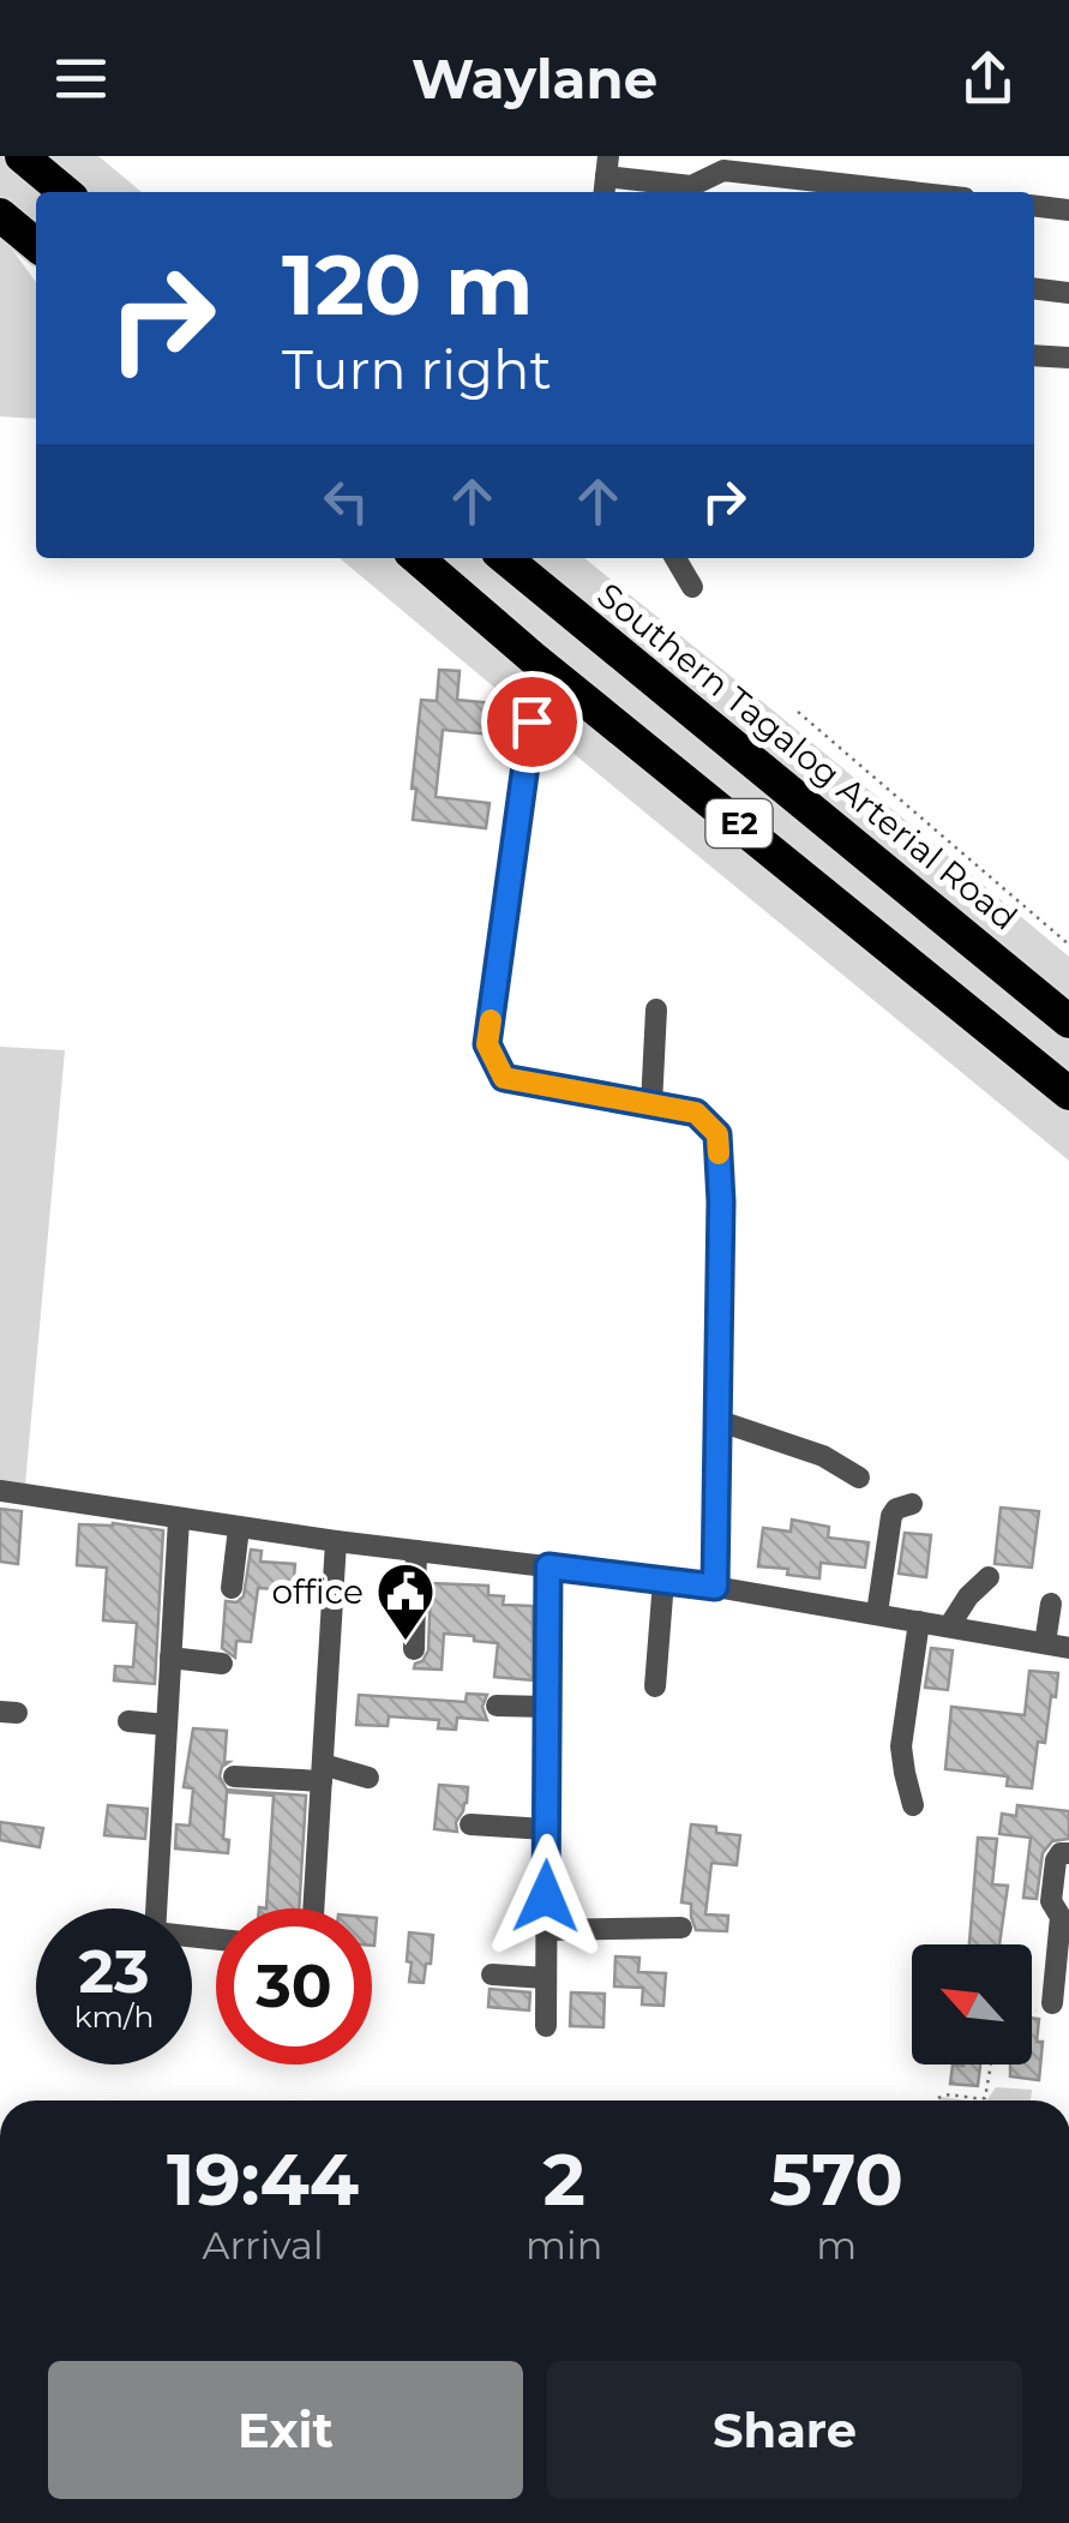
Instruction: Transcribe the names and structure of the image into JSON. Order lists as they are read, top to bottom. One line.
{"streets":{"highway":["Southern Tagalog Arterial Road","E2"]},"places":{"public building":["office"]},"north":"top left","page":{"header":"Waylane","turn":["120 m","Turn right"],"speed":"23 km/h","limit":"30","eta":["19:44","Arrival","2","min","570","m"],"buttons":["Exit","Share"]}}
